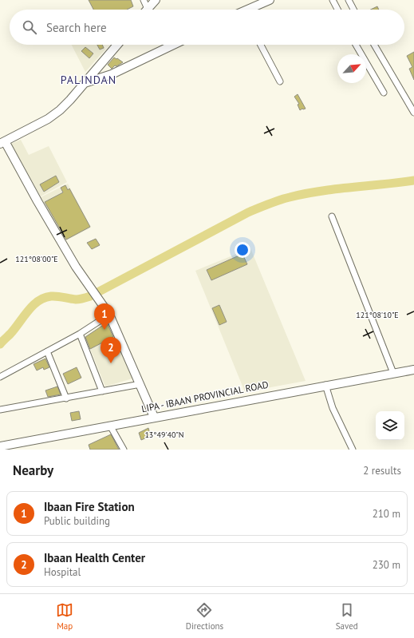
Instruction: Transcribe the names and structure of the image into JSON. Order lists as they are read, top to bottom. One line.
{"streets":{"main road":["LIPA - IBAAN PROVINCIAL ROAD"]},"districts":["PALINDAN"],"north":"top right","page":{"search":"Search here","pins":["1","2"],"heading":["Nearby","2 results"],"list":[{"mark":"1","name":"Ibaan Fire Station","note":"Public building","value":"210 m"},{"mark":"2","name":"Ibaan Health Center","note":"Hospital","value":"230 m"}],"nav":["Map","Directions","Saved"]},"coordinates":["121°08'00\"E","121°08'10\"E","13°49'40\"N"]}
